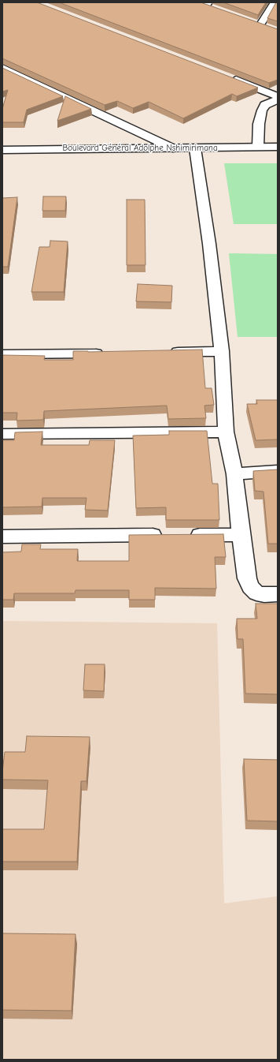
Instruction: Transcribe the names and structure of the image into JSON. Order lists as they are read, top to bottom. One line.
{"streets":{"street":["Boulevard Général Adolphe Nshimirimana"]}}
